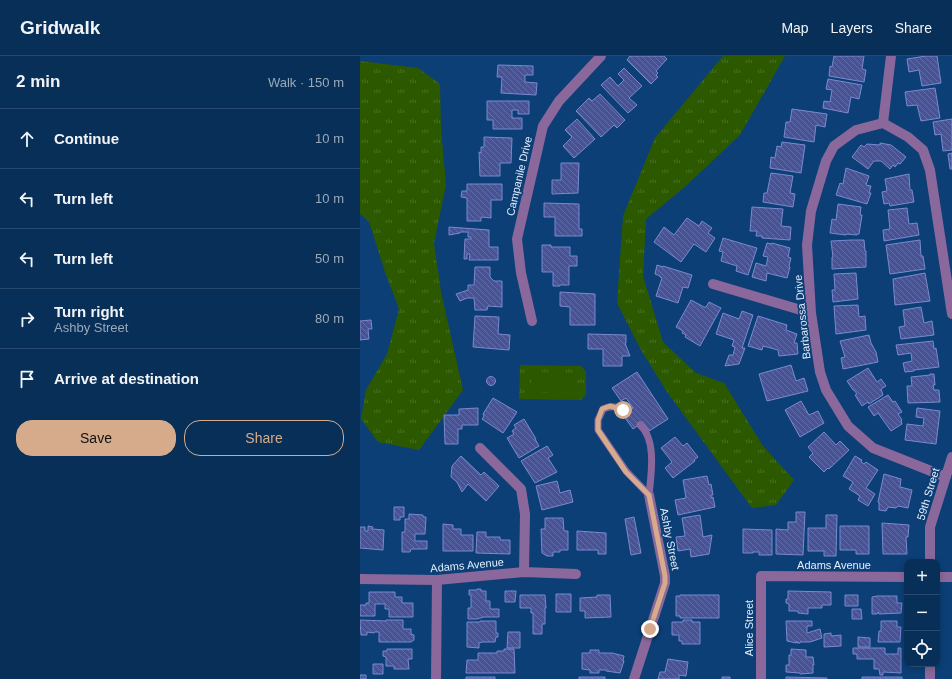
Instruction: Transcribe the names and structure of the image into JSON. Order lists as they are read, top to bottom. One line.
{"streets":{"street":["Campanile Drive","Barbarossa Drive","59th Street","Ashby Street","Adams Avenue","Alice Street"]},"crossings":[["Barbarossa Drive","59th Street"],["Adams Avenue","Alice Street"]],"page":{"header":"Gridwalk","nav":["Map","Layers","Share"],"heading":["2 min","Walk · 150 m"],"list":[["Continue","10 m"],["Turn left","10 m"],["Turn left","50 m"],["Turn right","Ashby Street","80 m"],"Arrive at destination"],"buttons":["Save","Share"],"map_buttons":["+","−"]}}
